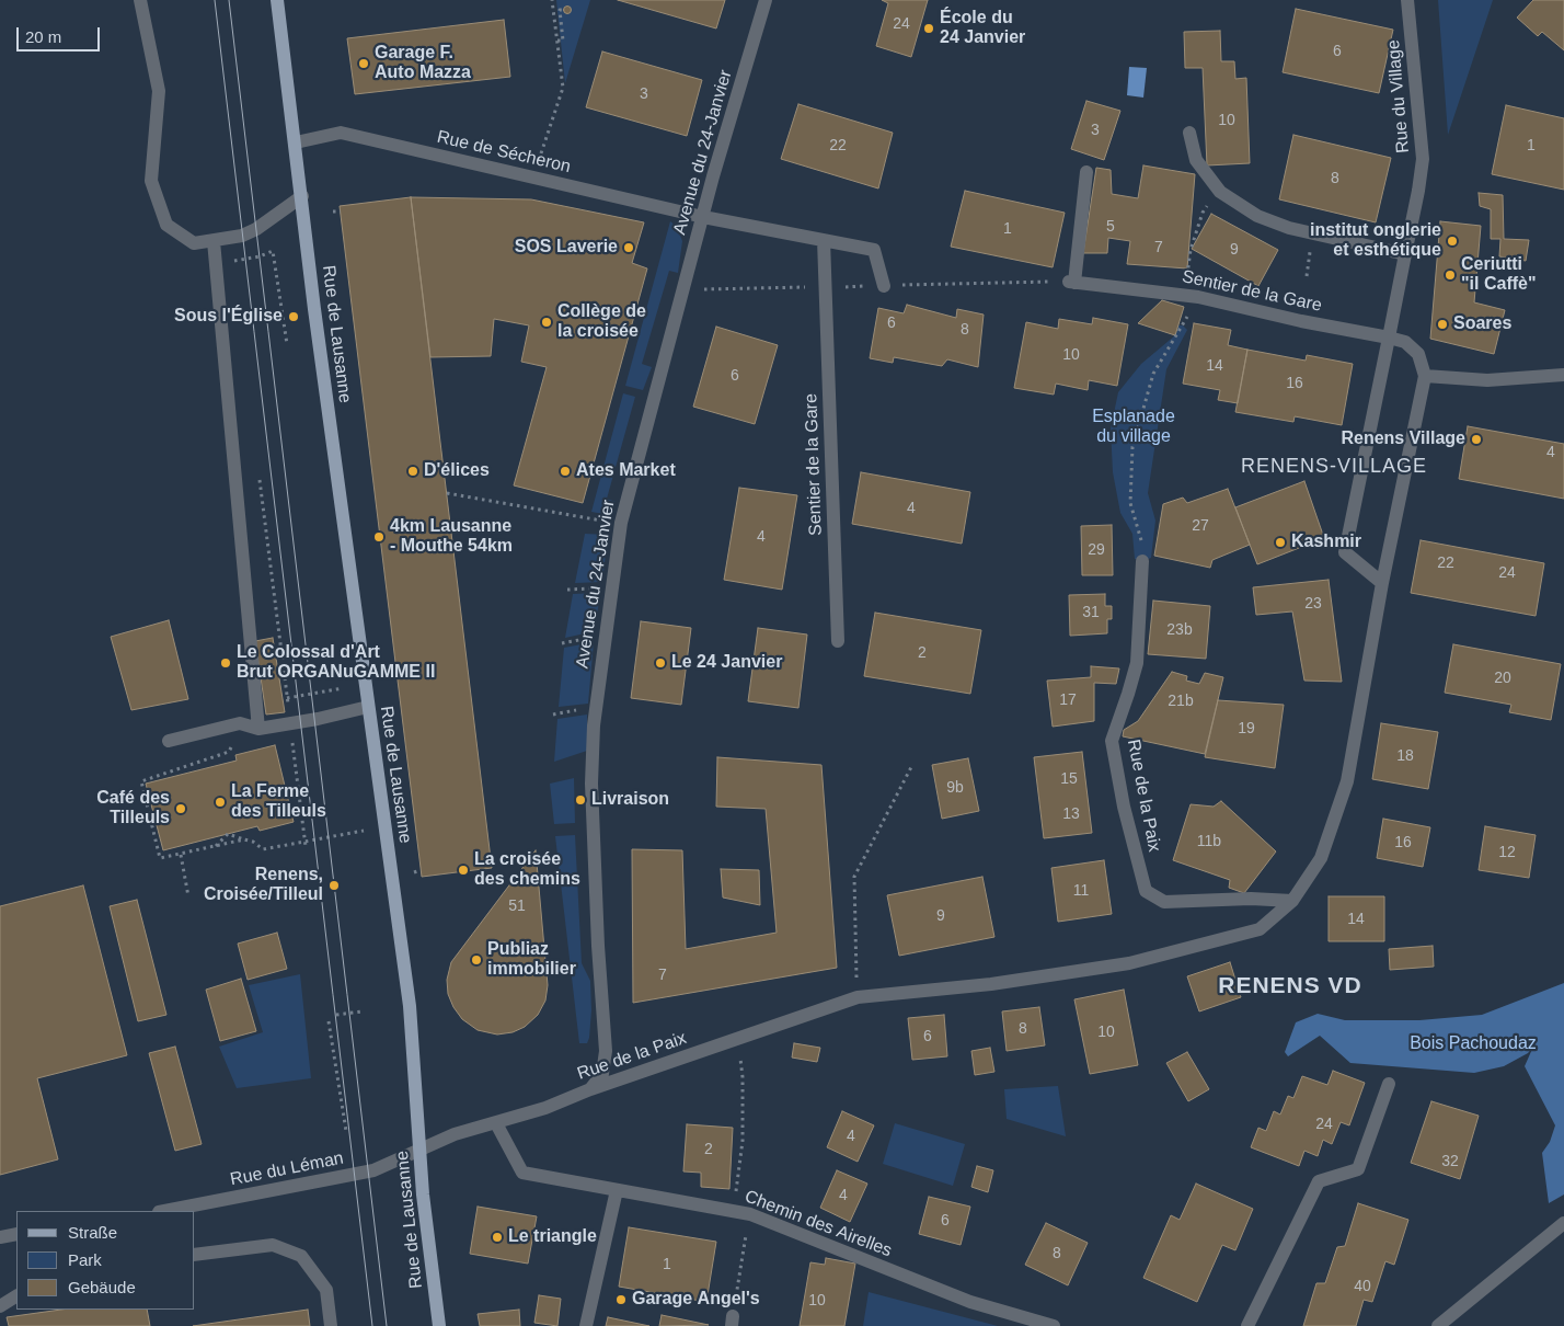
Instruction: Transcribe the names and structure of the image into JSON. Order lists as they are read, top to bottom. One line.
{"streets":{"main road":["Rue de Lausanne"],"street":["Rue du Village","Rue de Sécheron","Avenue du 24-Janvier","Sentier de la Gare","Rue de la Paix","Rue du Léman","Chemin des Airelles"]},"crossings":[["Rue du Village","Sentier de la Gare"],["Rue du Village","Rue de la Paix"],["Rue de Sécheron","Avenue du 24-Janvier"],["Rue de Sécheron","Rue de Lausanne"],["Avenue du 24-Janvier","Rue de la Paix"],["Sentier de la Gare","Rue de la Paix"],["Rue de Lausanne","Rue de la Paix"],["Rue de Lausanne","Rue du Léman"],["Rue de la Paix","Rue du Léman"],["Rue de la Paix","Chemin des Airelles"]],"districts":["RENENS-VILLAGE","RENENS VD"],"parks":["Esplanade du village","Bois Pachoudaz"],"places":["École du 24 Janvier","Garage F. Auto Mazza","institut onglerie et esthétique","SOS Laverie","Ceriutti \"il Caffè\"","Sous l'Église","Collège de la croisée","Soares","Renens Village","D'élices","Ates Market","4km Lausanne - Mouthe 54km","Kashmir","Le Colossal d'Art Brut ORGANuGAMME II","Le 24 Janvier","Livraison","La Ferme des Tilleuls","Café des Tilleuls","La croisée des chemins","Renens, Croisée/Tilleul","Publiaz immobilier","Le triangle","Garage Angel's"],"house_numbers":["24","6","3","10","3","22","1","8","5","1","7","9","6","8","10","14","6","16","4","4","27","4","29","22","24","23","31","23b","2","20","17","21b","19","18","15","9b","13","11b","16","12","11","51","9","14","7","8","10","6","24","4","2","32","4","6","8","1","40","10"],"legend":["Straße","Park","Gebäude"],"scale_bar":"20 m"}
